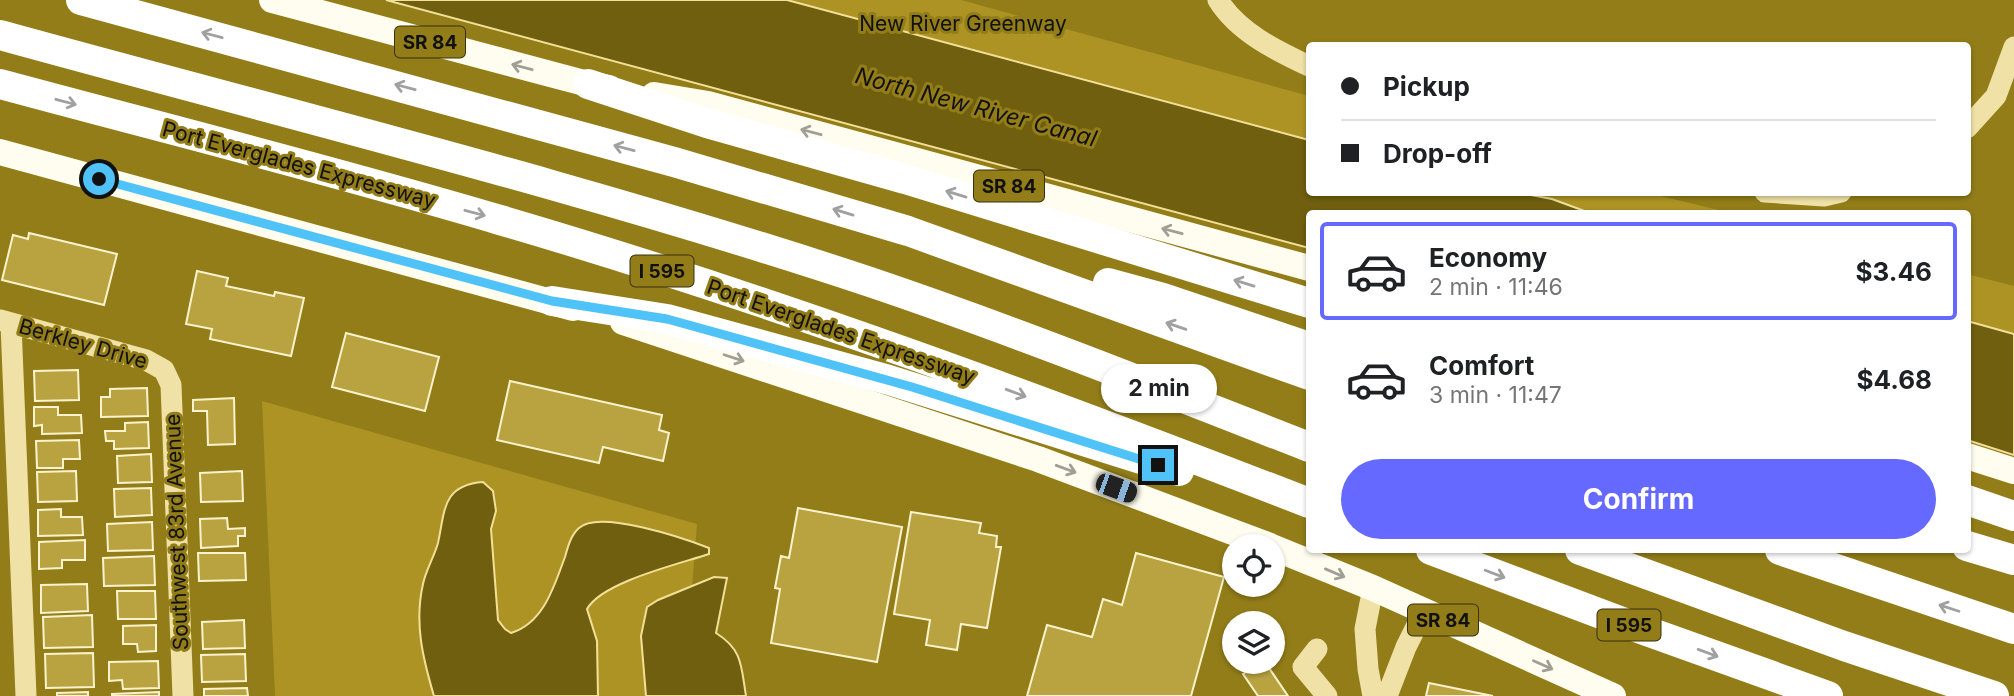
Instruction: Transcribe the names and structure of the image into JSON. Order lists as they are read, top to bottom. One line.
{"streets":{"highway":["Port Everglades Expressway","I 595"],"main road":["SR 84"],"street":["Berkley Drive","Southwest 83rd Avenue"]},"crossings":[["Berkley Drive","Southwest 83rd Avenue"]],"water":["North New River Canal"],"parks":["New River Greenway"],"page":{"banner":["Pickup","Drop-off"],"list":[{"name":"Economy","note":"2 min · 11:46","value":"$3.46"},{"name":"Comfort","note":"3 min · 11:47","value":"$4.68"}],"bubble":"2 min","buttons":"Confirm"}}
